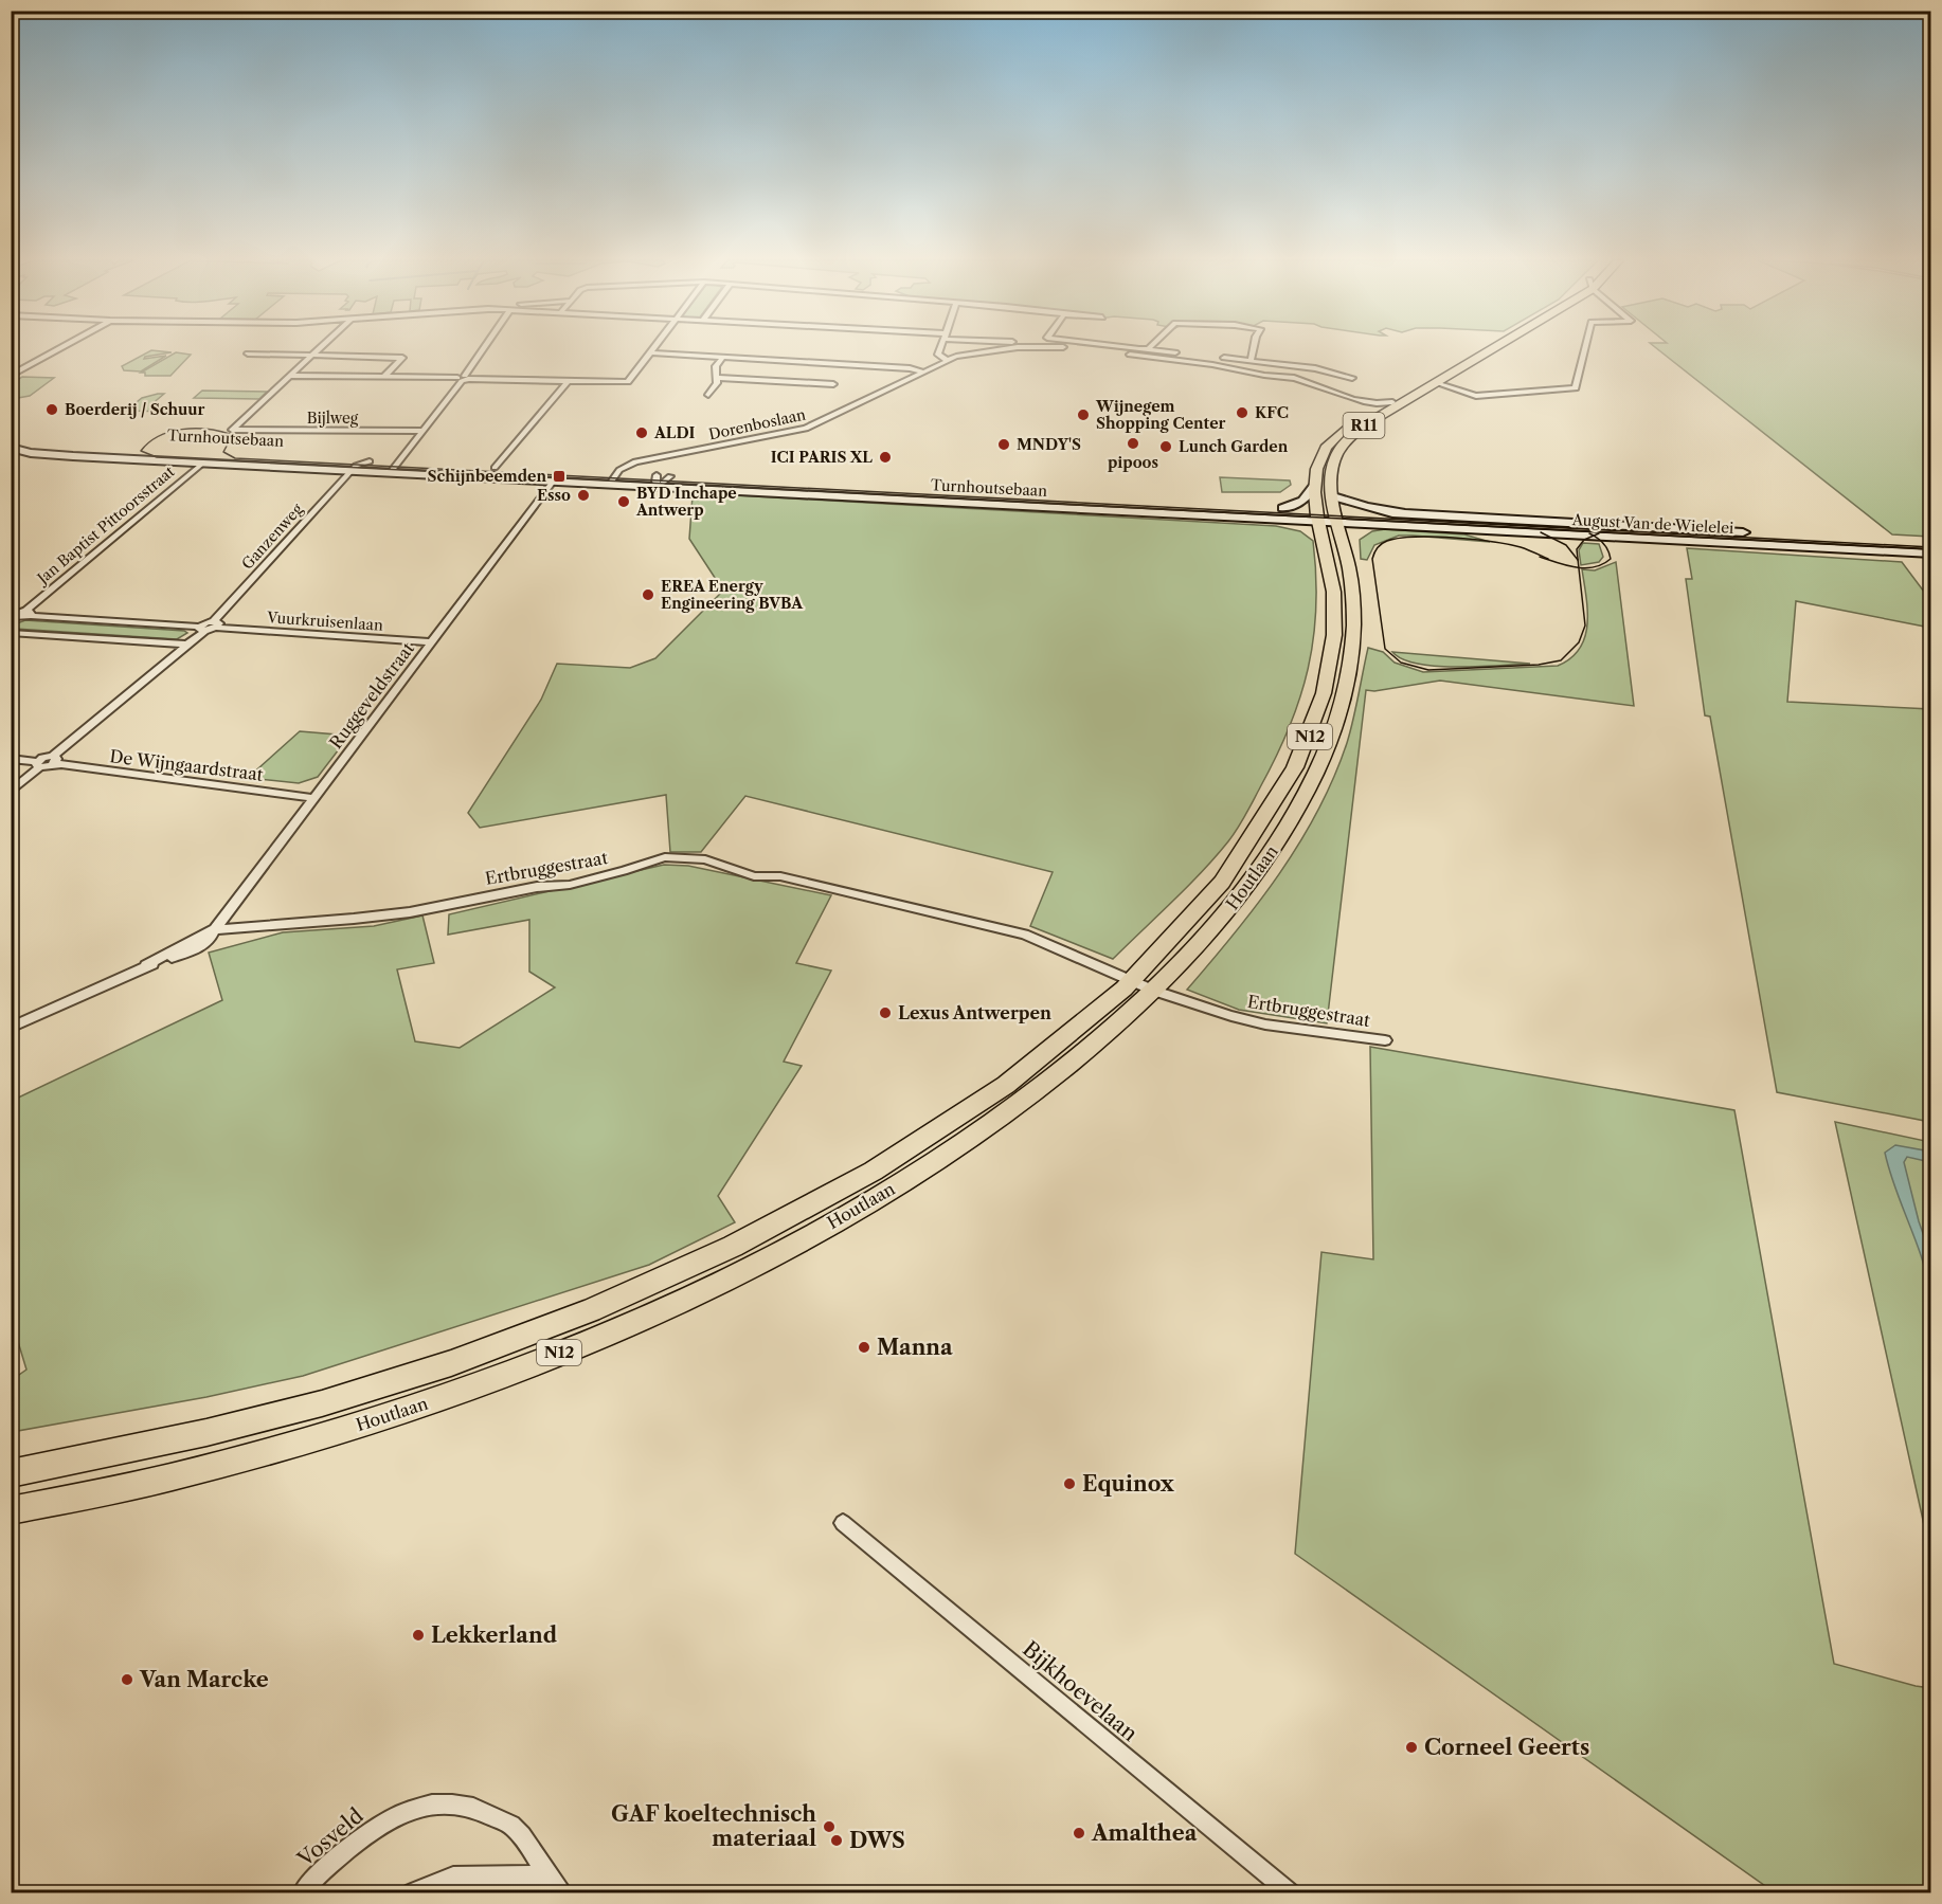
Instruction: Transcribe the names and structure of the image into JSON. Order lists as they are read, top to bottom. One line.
{"streets":{"main road":["R11","Turnhoutsebaan","August Van de Wielelei","N12","Houtlaan"],"street":["Bijlweg","Dorenboslaan","Jan Baptist Pittoorsstraat","Ganzenweg","Vuurkruisenlaan","Ruggeveldstraat","De Wijngaardstraat","Ertbruggestraat","Bijkhoevelaan","Vosveld"]},"crossings":[["Dorenboslaan","R11"],["Dorenboslaan","Turnhoutsebaan"],["R11","Turnhoutsebaan"],["R11","August Van de Wielelei"],["R11","Houtlaan"],["Turnhoutsebaan","Jan Baptist Pittoorsstraat"],["Turnhoutsebaan","Ganzenweg"],["Turnhoutsebaan","Ruggeveldstraat"],["Turnhoutsebaan","Houtlaan"],["August Van de Wielelei","Houtlaan"],["Ganzenweg","Vuurkruisenlaan"],["Vuurkruisenlaan","Ruggeveldstraat"],["Ruggeveldstraat","De Wijngaardstraat"],["Ruggeveldstraat","Ertbruggestraat"],["Ertbruggestraat","Houtlaan"]],"places":{"other":["Boerderij / Schuur","KFC","Wijnegem Shopping Center","ALDI","pipoos","MNDY'S","Lunch Garden","ICI PARIS XL","Esso","BYD Inchape Antwerp","EREA Energy Engineering BVBA","Lexus Antwerpen","Manna","Equinox","Lekkerland","Van Marcke","Corneel Geerts","GAF koeltechnisch materiaal","Amalthea","DWS"],"transit":["Schijnbeemden"]}}
